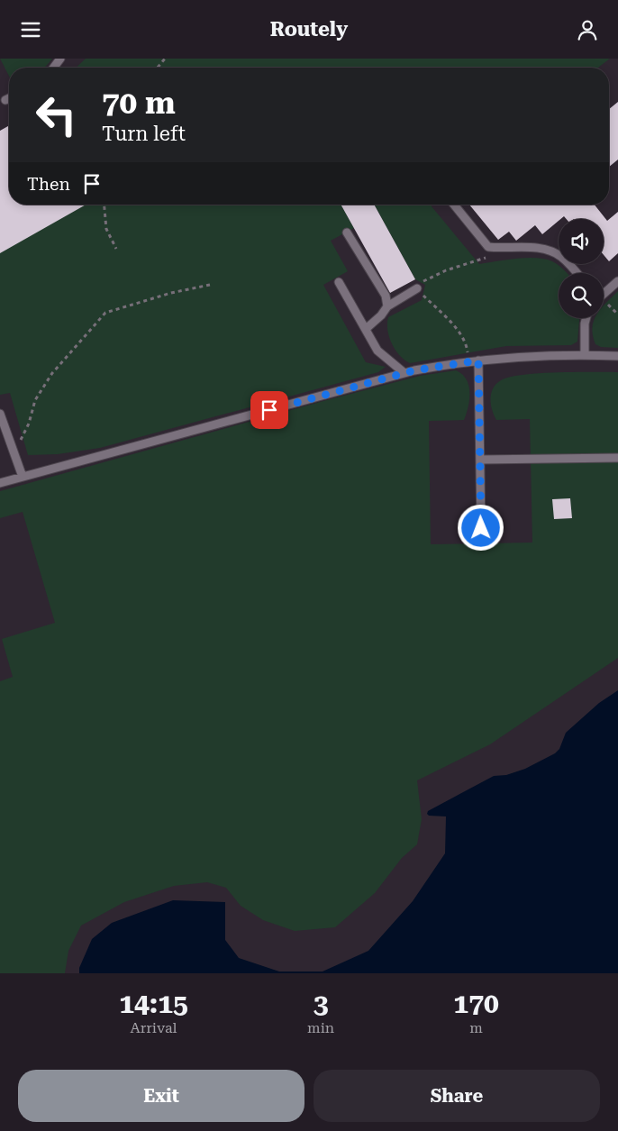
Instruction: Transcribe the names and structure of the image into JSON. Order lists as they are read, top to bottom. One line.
{"page":{"header":"Routely","turn":["70 m","Turn left"],"then":"Then","eta":["14:15","Arrival","3","min","170","m"],"buttons":["Exit","Share"]}}
